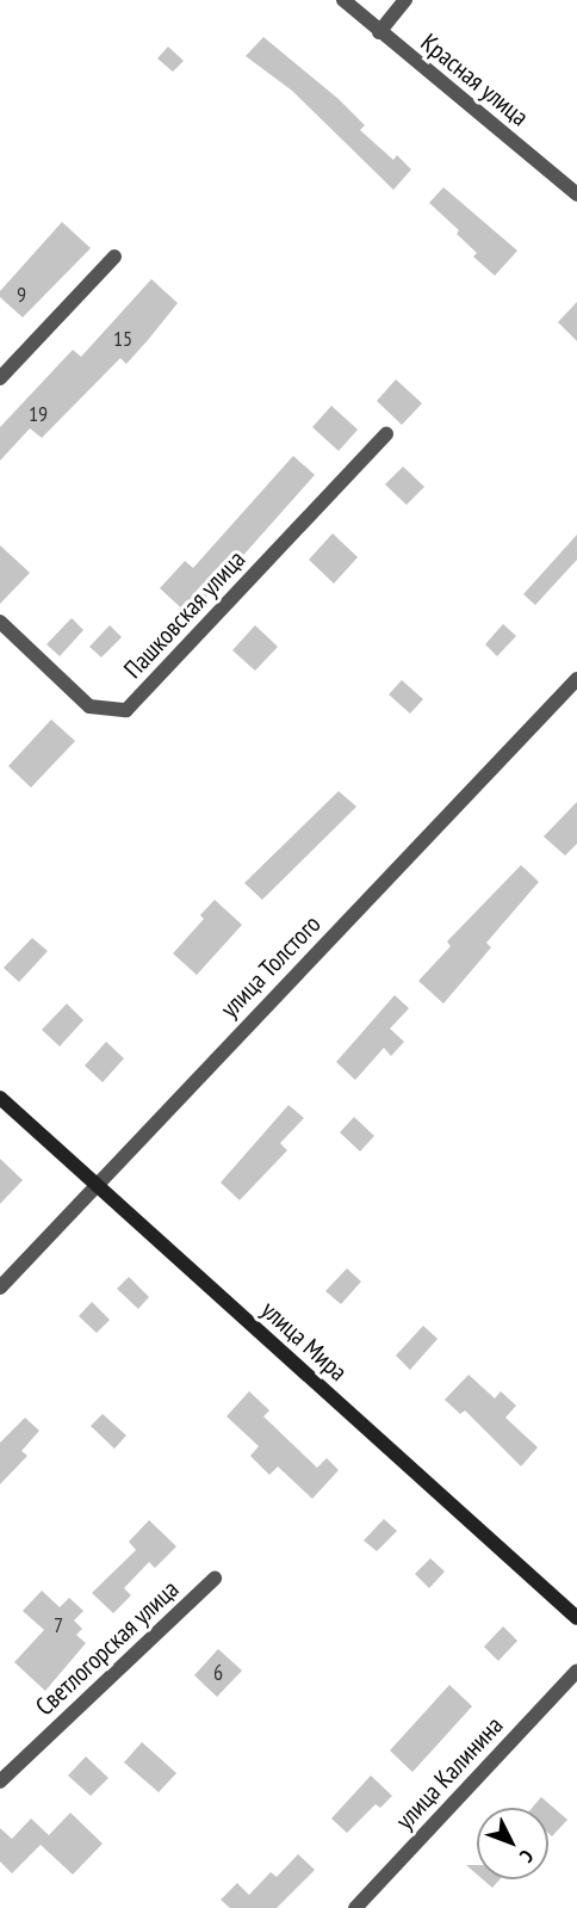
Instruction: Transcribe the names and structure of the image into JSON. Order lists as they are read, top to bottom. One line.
{"streets":{"main road":["улица Мира"],"street":["Красная улица","Пашковская улица","улица Толстого","Светлогорская улица","улица Калинина"]},"crossings":[["улица Толстого","улица Мира"]],"house_numbers":["9","15","19","7","6"],"north":"bottom right"}
